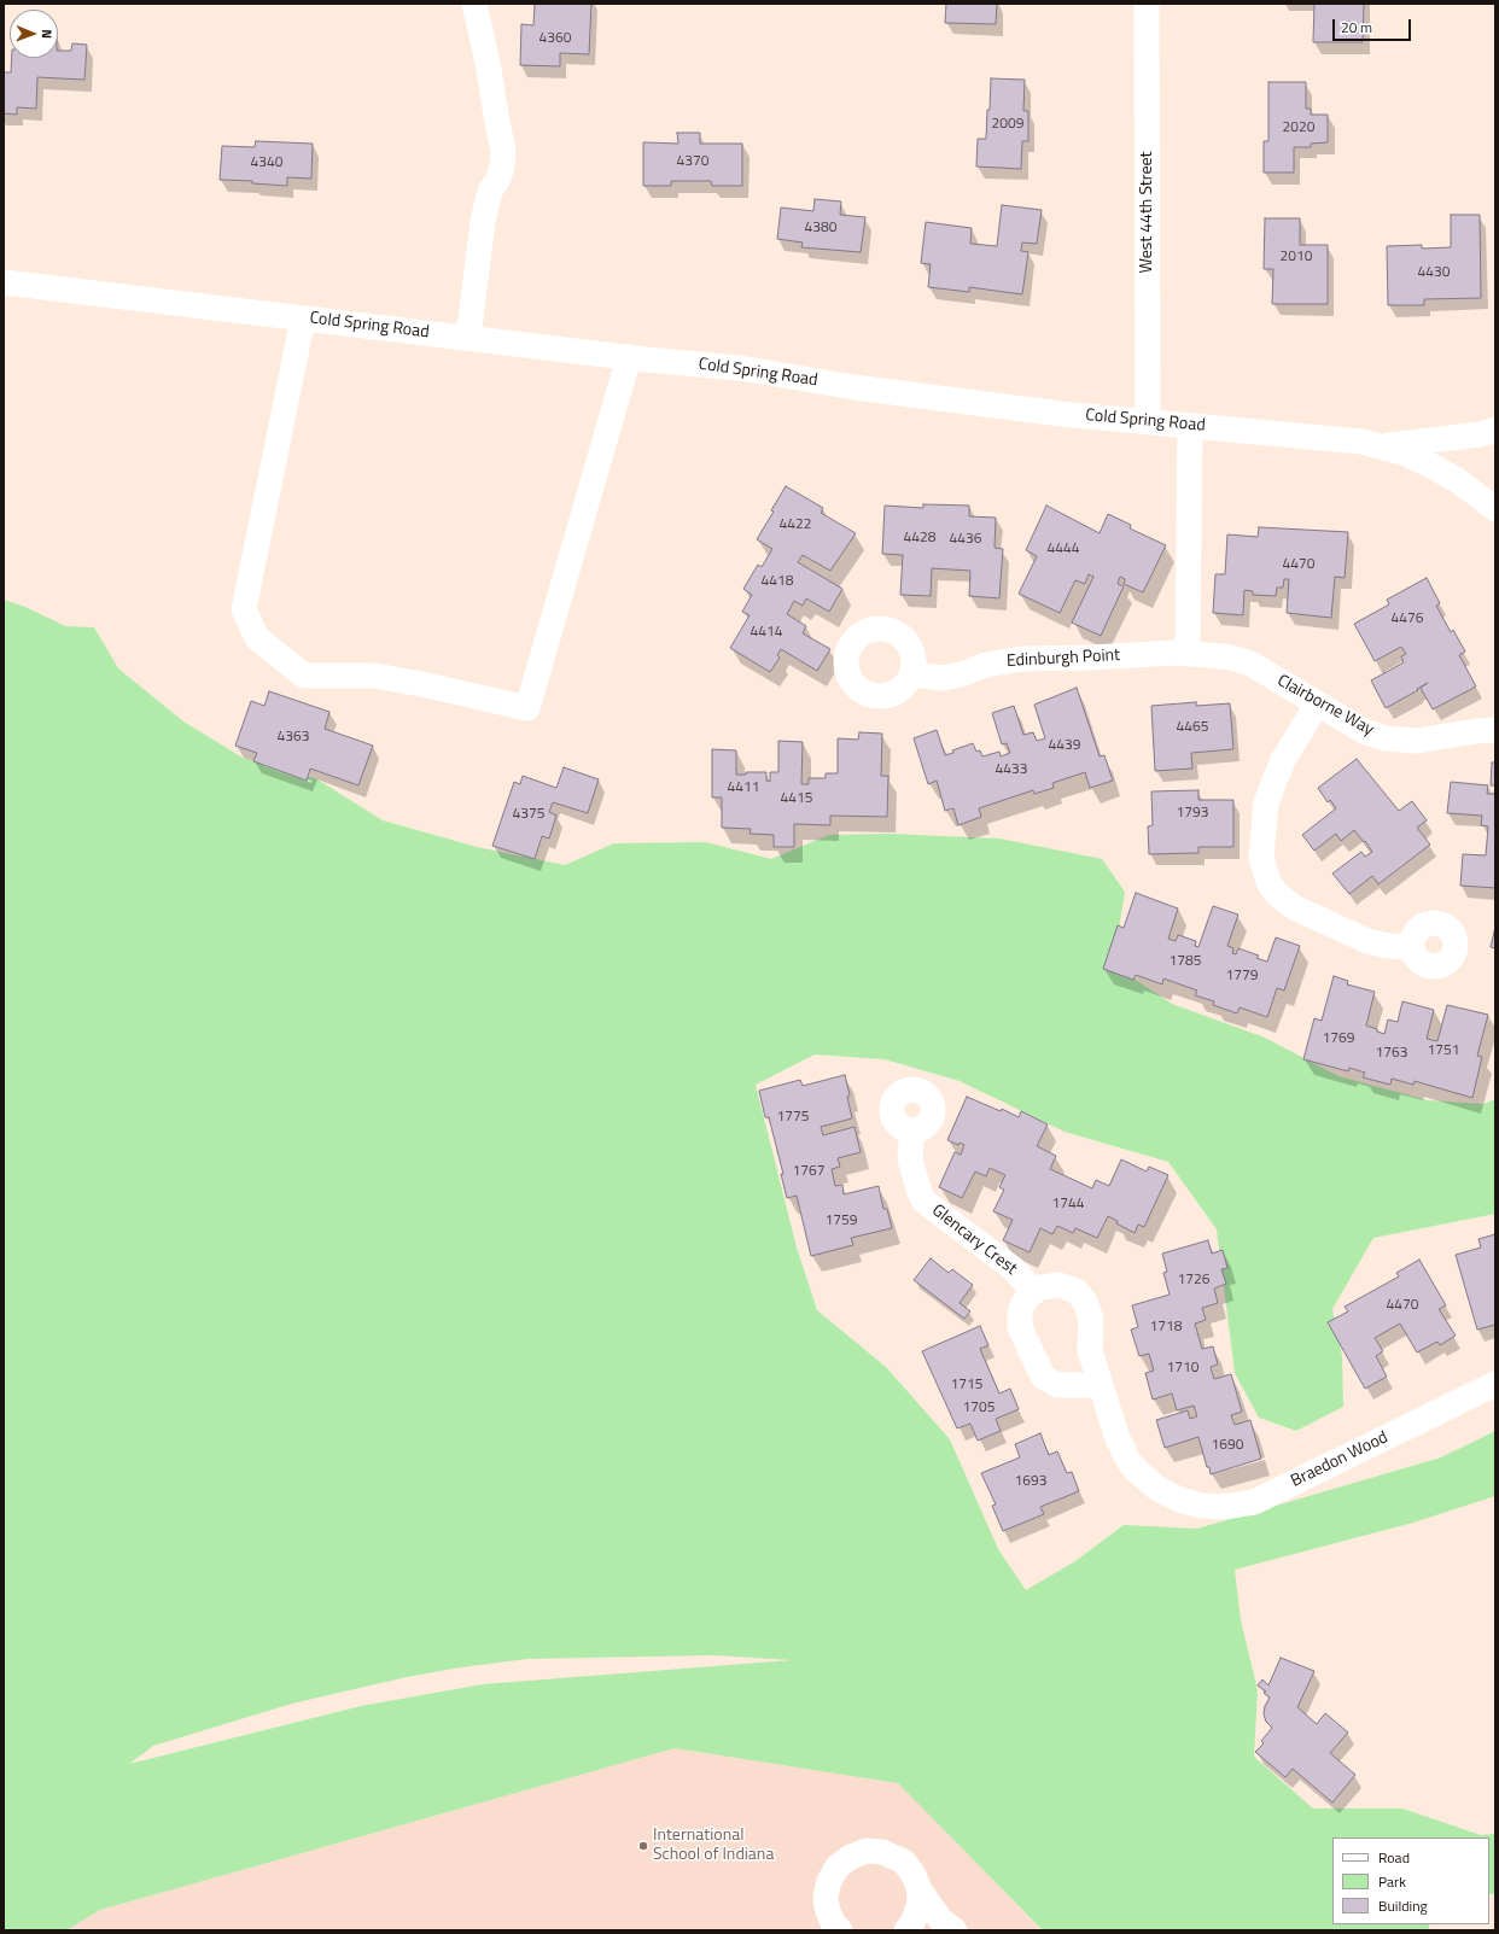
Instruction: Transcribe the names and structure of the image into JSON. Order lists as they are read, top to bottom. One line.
{"streets":{"street":["West 44th Street","Cold Spring Road","Edinburgh Point","Clairborne Way","Glencary Crest","Braedon Wood"]},"crossings":[["West 44th Street","Cold Spring Road"],["Edinburgh Point","Clairborne Way"]],"places":["International School of Indiana"],"house_numbers":["4360","2009","2020","4370","4340","4380","2010","4430","4422","4428","4436","4444","4470","4418","4476","4414","4465","4363","4439","4433","4411","4415","1793","4375","1785","1779","1769","1751","1763","1775","1767","1744","1759","1726","4470","1718","1710","1715","1705","1690","1693"],"legend":["Road","Park","Building"],"scale_bar":"20 m","north":"right"}
